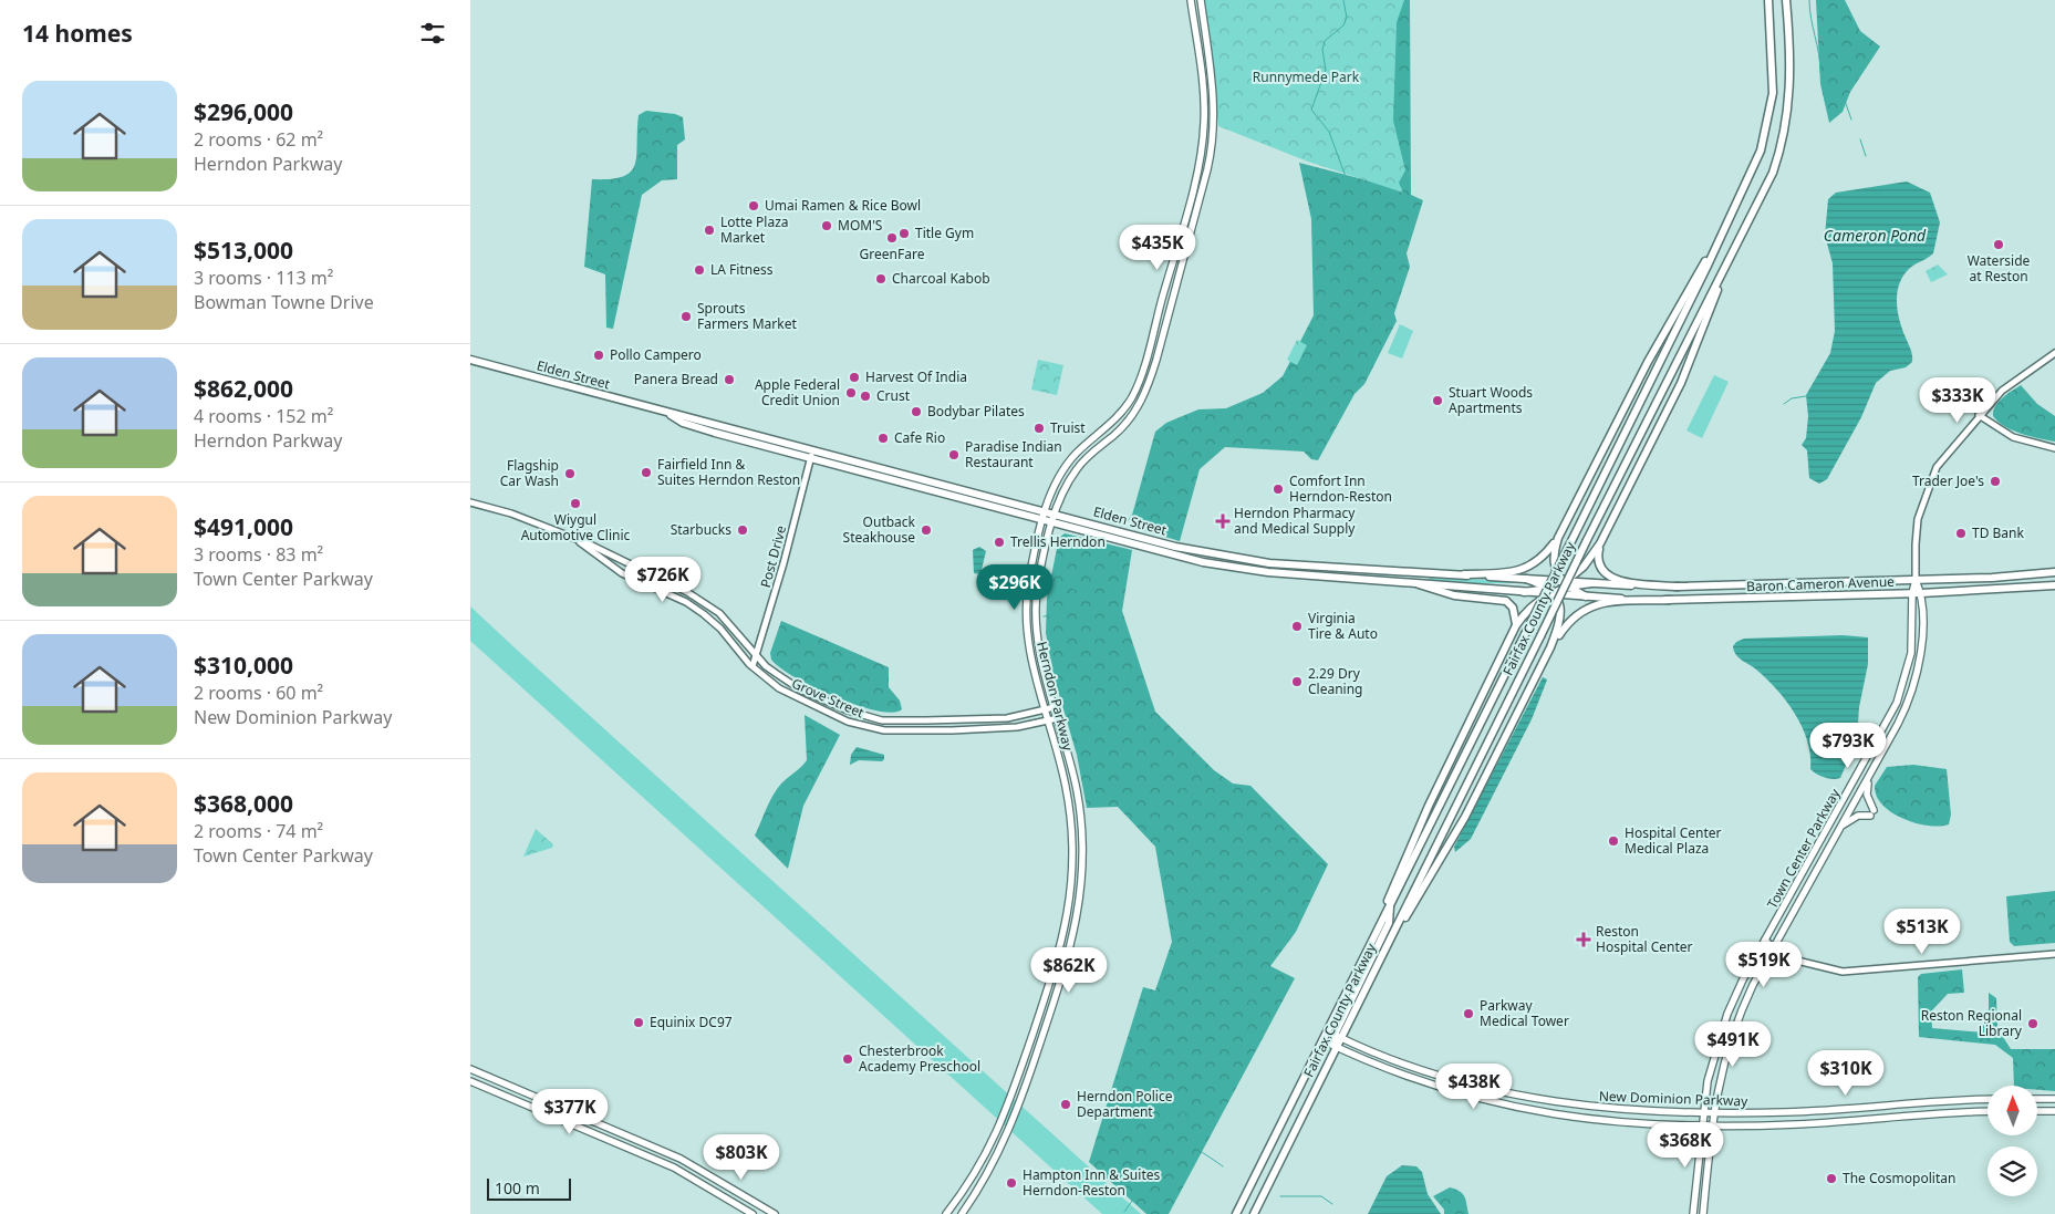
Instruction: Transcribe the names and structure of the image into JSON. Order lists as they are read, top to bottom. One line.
{"streets":{"main road":["Elden Street","Baron Cameron Avenue","Fairfax County Parkway","Herndon Parkway","Town Center Parkway","New Dominion Parkway"],"street":["Post Drive","Grove Street"]},"crossings":[["Elden Street","Post Drive"],["Elden Street","Baron Cameron Avenue"],["Elden Street","Herndon Parkway"],["Post Drive","Grove Street"],["Baron Cameron Avenue","Town Center Parkway"],["Fairfax County Parkway","New Dominion Parkway"],["Herndon Parkway","Grove Street"],["Town Center Parkway","New Dominion Parkway"]],"water":["Cameron Pond"],"parks":["Runnymede Park"],"places":{"other":["Umai Ramen & Rice Bowl","MOM'S","Lotte Plaza Market","Title Gym","GreenFare","Waterside at Reston","LA Fitness","Charcoal Kabob","Sprouts Farmers Market","Pollo Campero","Harvest Of India","Panera Bread","Apple Federal Credit Union","Crust","Stuart Woods Apartments","Bodybar Pilates","Truist","Cafe Rio","Paradise Indian Restaurant","Fairfield Inn & Suites Herndon Reston","Flagship Car Wash","Trader Joe's","Comfort Inn Herndon-Reston","Wiygul Automotive Clinic","Starbucks","Outback Steakhouse","TD Bank","Trellis Herndon","Virginia Tire & Auto","2.29 Dry Cleaning","Hospital Center Medical Plaza","Parkway Medical Tower","Equinix DC97","Reston Regional Library","Chesterbrook Academy Preschool","Herndon Police Department","The Cosmopolitan","Hampton Inn & Suites Herndon-Reston"],"health":["Herndon Pharmacy and Medical Supply","Reston Hospital Center"]},"scale_bar":"100 m","north":"top","page":{"heading":"14 homes","list":[{"name":"$296,000","note":"2 rooms · 62 m² · Herndon Parkway"},{"name":"$513,000","note":"3 rooms · 113 m² · Bowman Towne Drive"},{"name":"$862,000","note":"4 rooms · 152 m² · Herndon Parkway"},{"name":"$491,000","note":"3 rooms · 83 m² · Town Center Parkway"},{"name":"$310,000","note":"2 rooms · 60 m² · New Dominion Parkway"},{"name":"$368,000","note":"2 rooms · 74 m² · Town Center Parkway"}],"price":["$435K","$333K","$726K","$296K","$793K","$513K","$519K","$862K","$491K","$310K","$438K","$377K","$368K","$803K"],"scale":"100 m"}}
